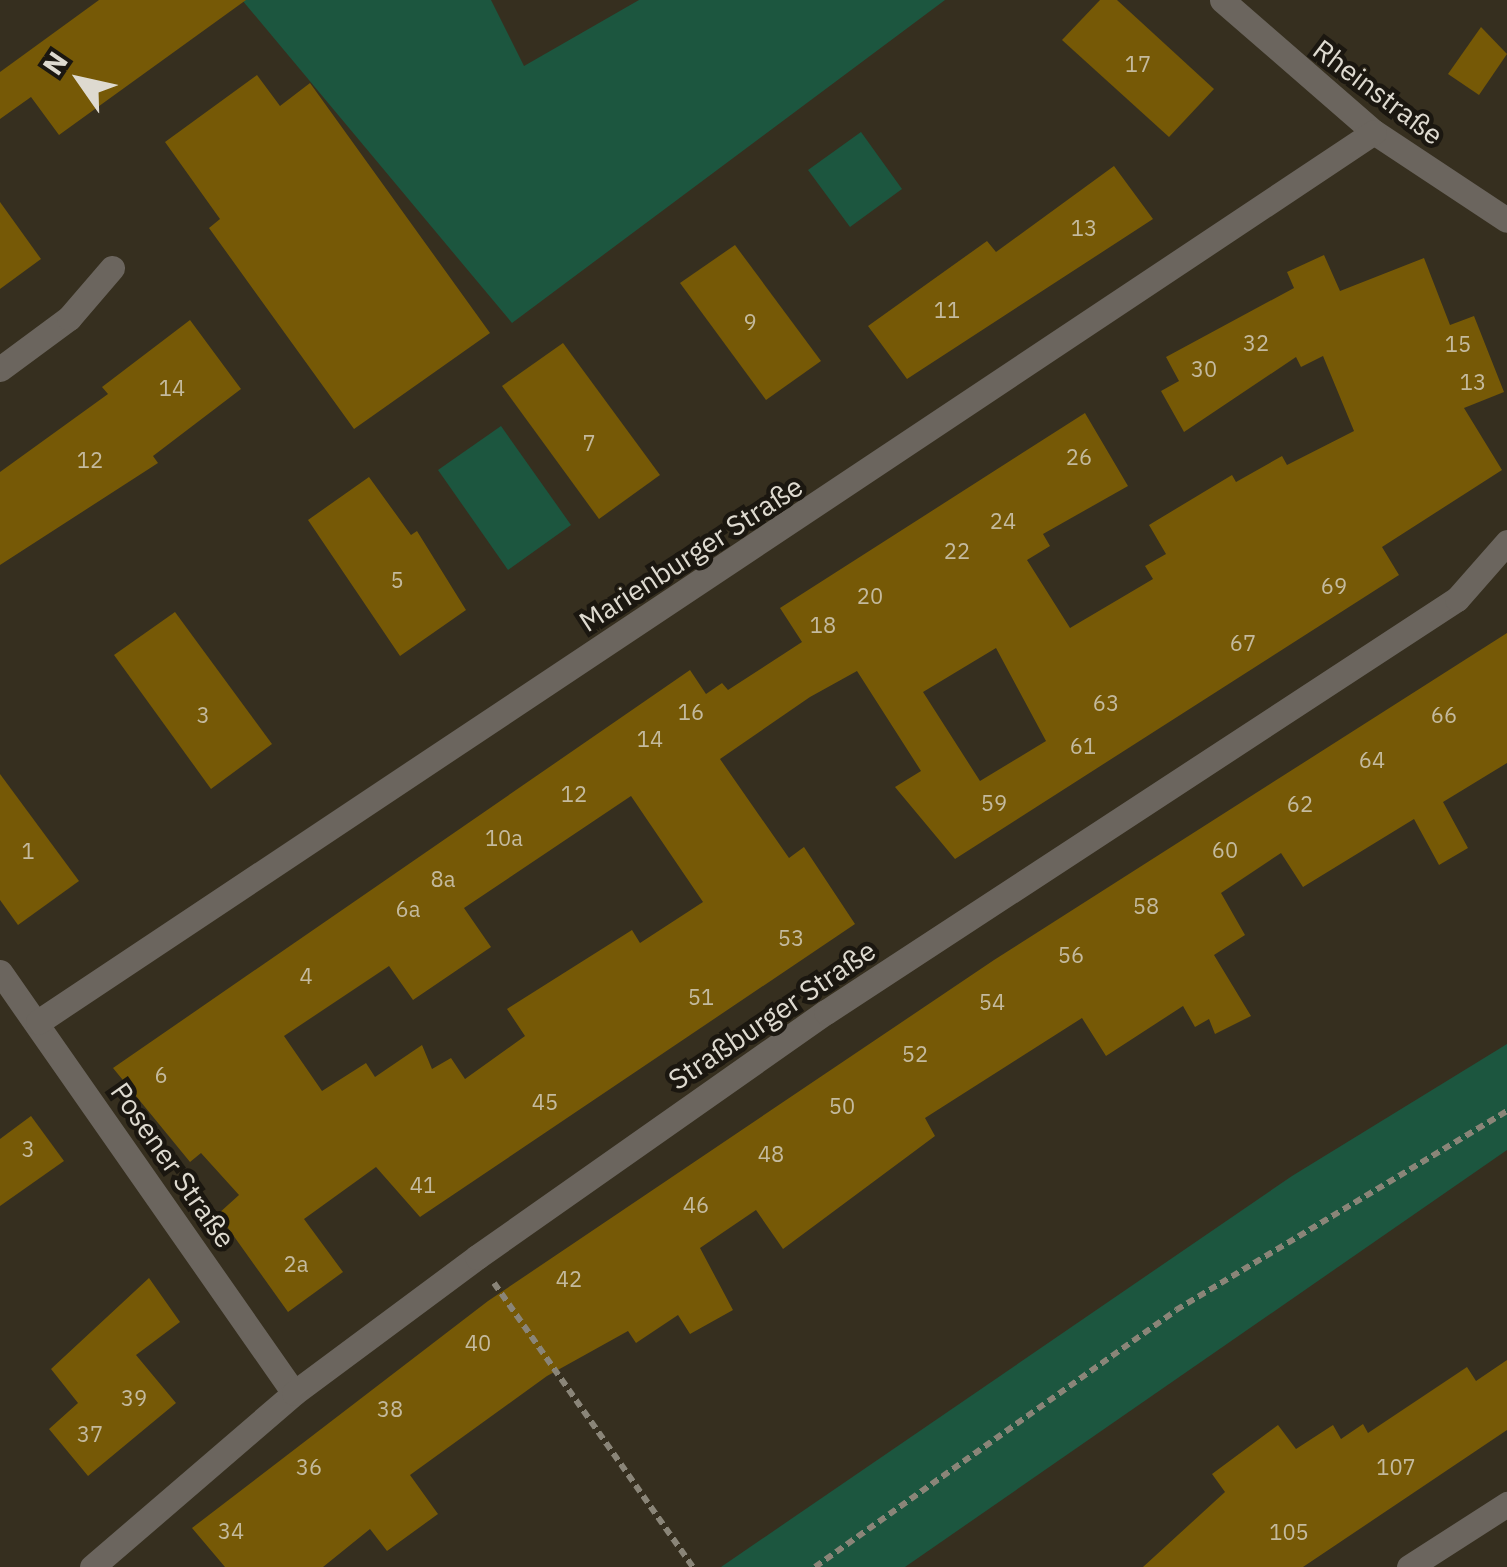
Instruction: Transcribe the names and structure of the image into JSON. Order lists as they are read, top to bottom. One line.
{"streets":{"street":["Rheinstraße","Marienburger Straße","Straßburger Straße","Posener Straße"]},"crossings":[["Rheinstraße","Marienburger Straße"],["Marienburger Straße","Posener Straße"],["Straßburger Straße","Posener Straße"]],"house_numbers":["17","13","11","9","32","15","30","13","14","7","26","12","24","22","5","69","20","18","67","63","16","3","66","14","61","64","12","59","62","10a","60","1","8a","58","6a","53","56","4","51","54","52","6","45","50","3","48","41","46","2a","42","40","39","38","37","36","107","34","105"],"north":"top left"}
